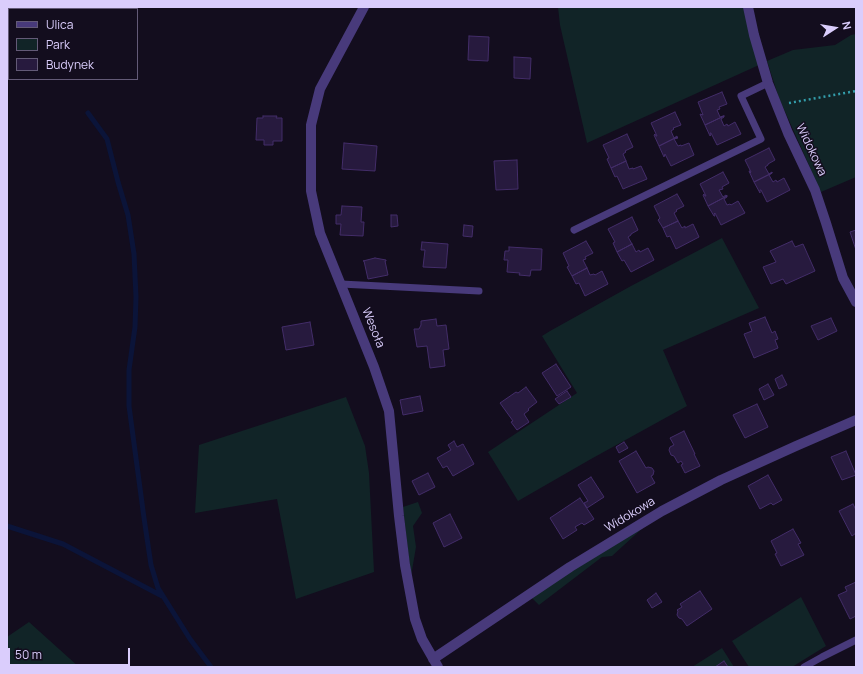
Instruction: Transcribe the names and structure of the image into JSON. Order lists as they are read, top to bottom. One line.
{"streets":{"street":["Widokowa","Wesoła"]},"crossings":[["Widokowa","Wesoła"]],"legend":["Ulica","Park","Budynek"],"scale_bar":"50 m","north":"right"}
